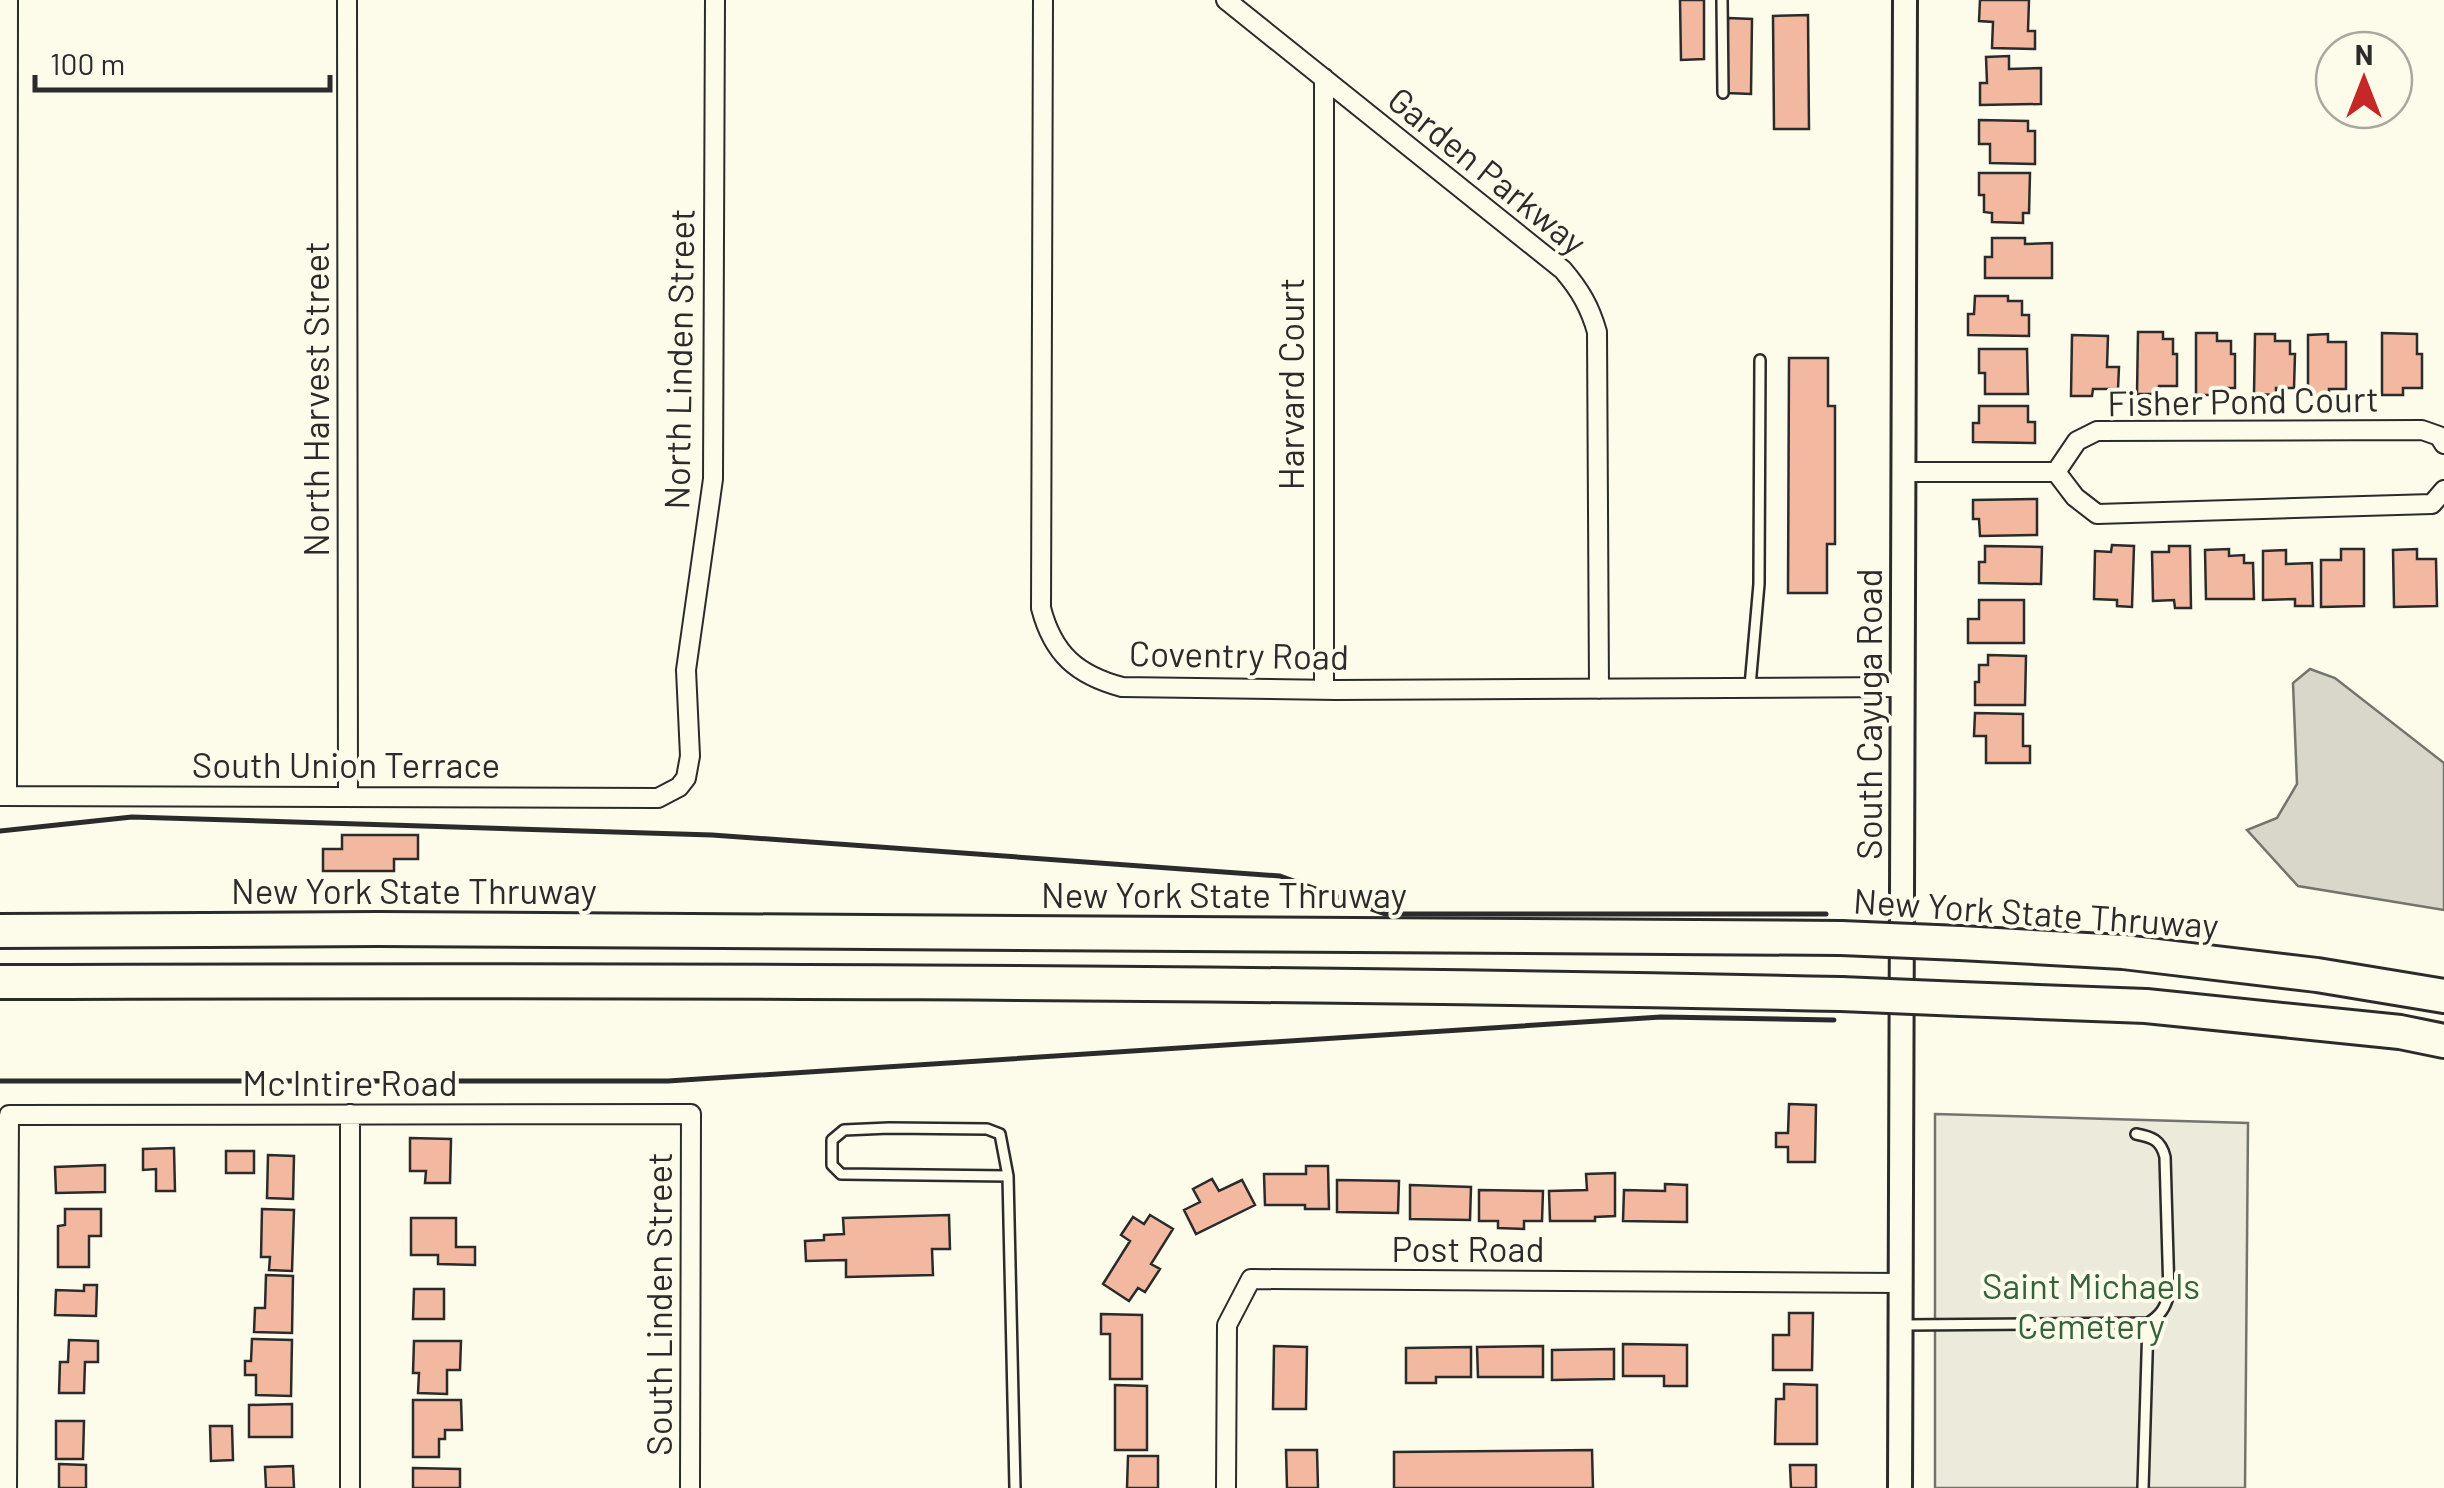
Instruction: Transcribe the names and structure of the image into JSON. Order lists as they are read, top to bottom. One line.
{"streets":{"highway":["New York State Thruway"],"street":["Garden Parkway","North Linden Street","Harvard Court","North Harvest Street","Fisher Pond Court","Coventry Road","South Cayuga Road","South Union Terrace","Mc Intire Road","Post Road","South Linden Street"]},"crossings":[["Garden Parkway","Harvard Court"],["Garden Parkway","Coventry Road"],["North Linden Street","South Union Terrace"],["Harvard Court","Coventry Road"],["North Harvest Street","South Union Terrace"],["Coventry Road","South Cayuga Road"],["South Cayuga Road","Post Road"],["Mc Intire Road","South Linden Street"]],"parks":["Saint Michaels Cemetery"],"scale_bar":"100 m","north":"top"}
